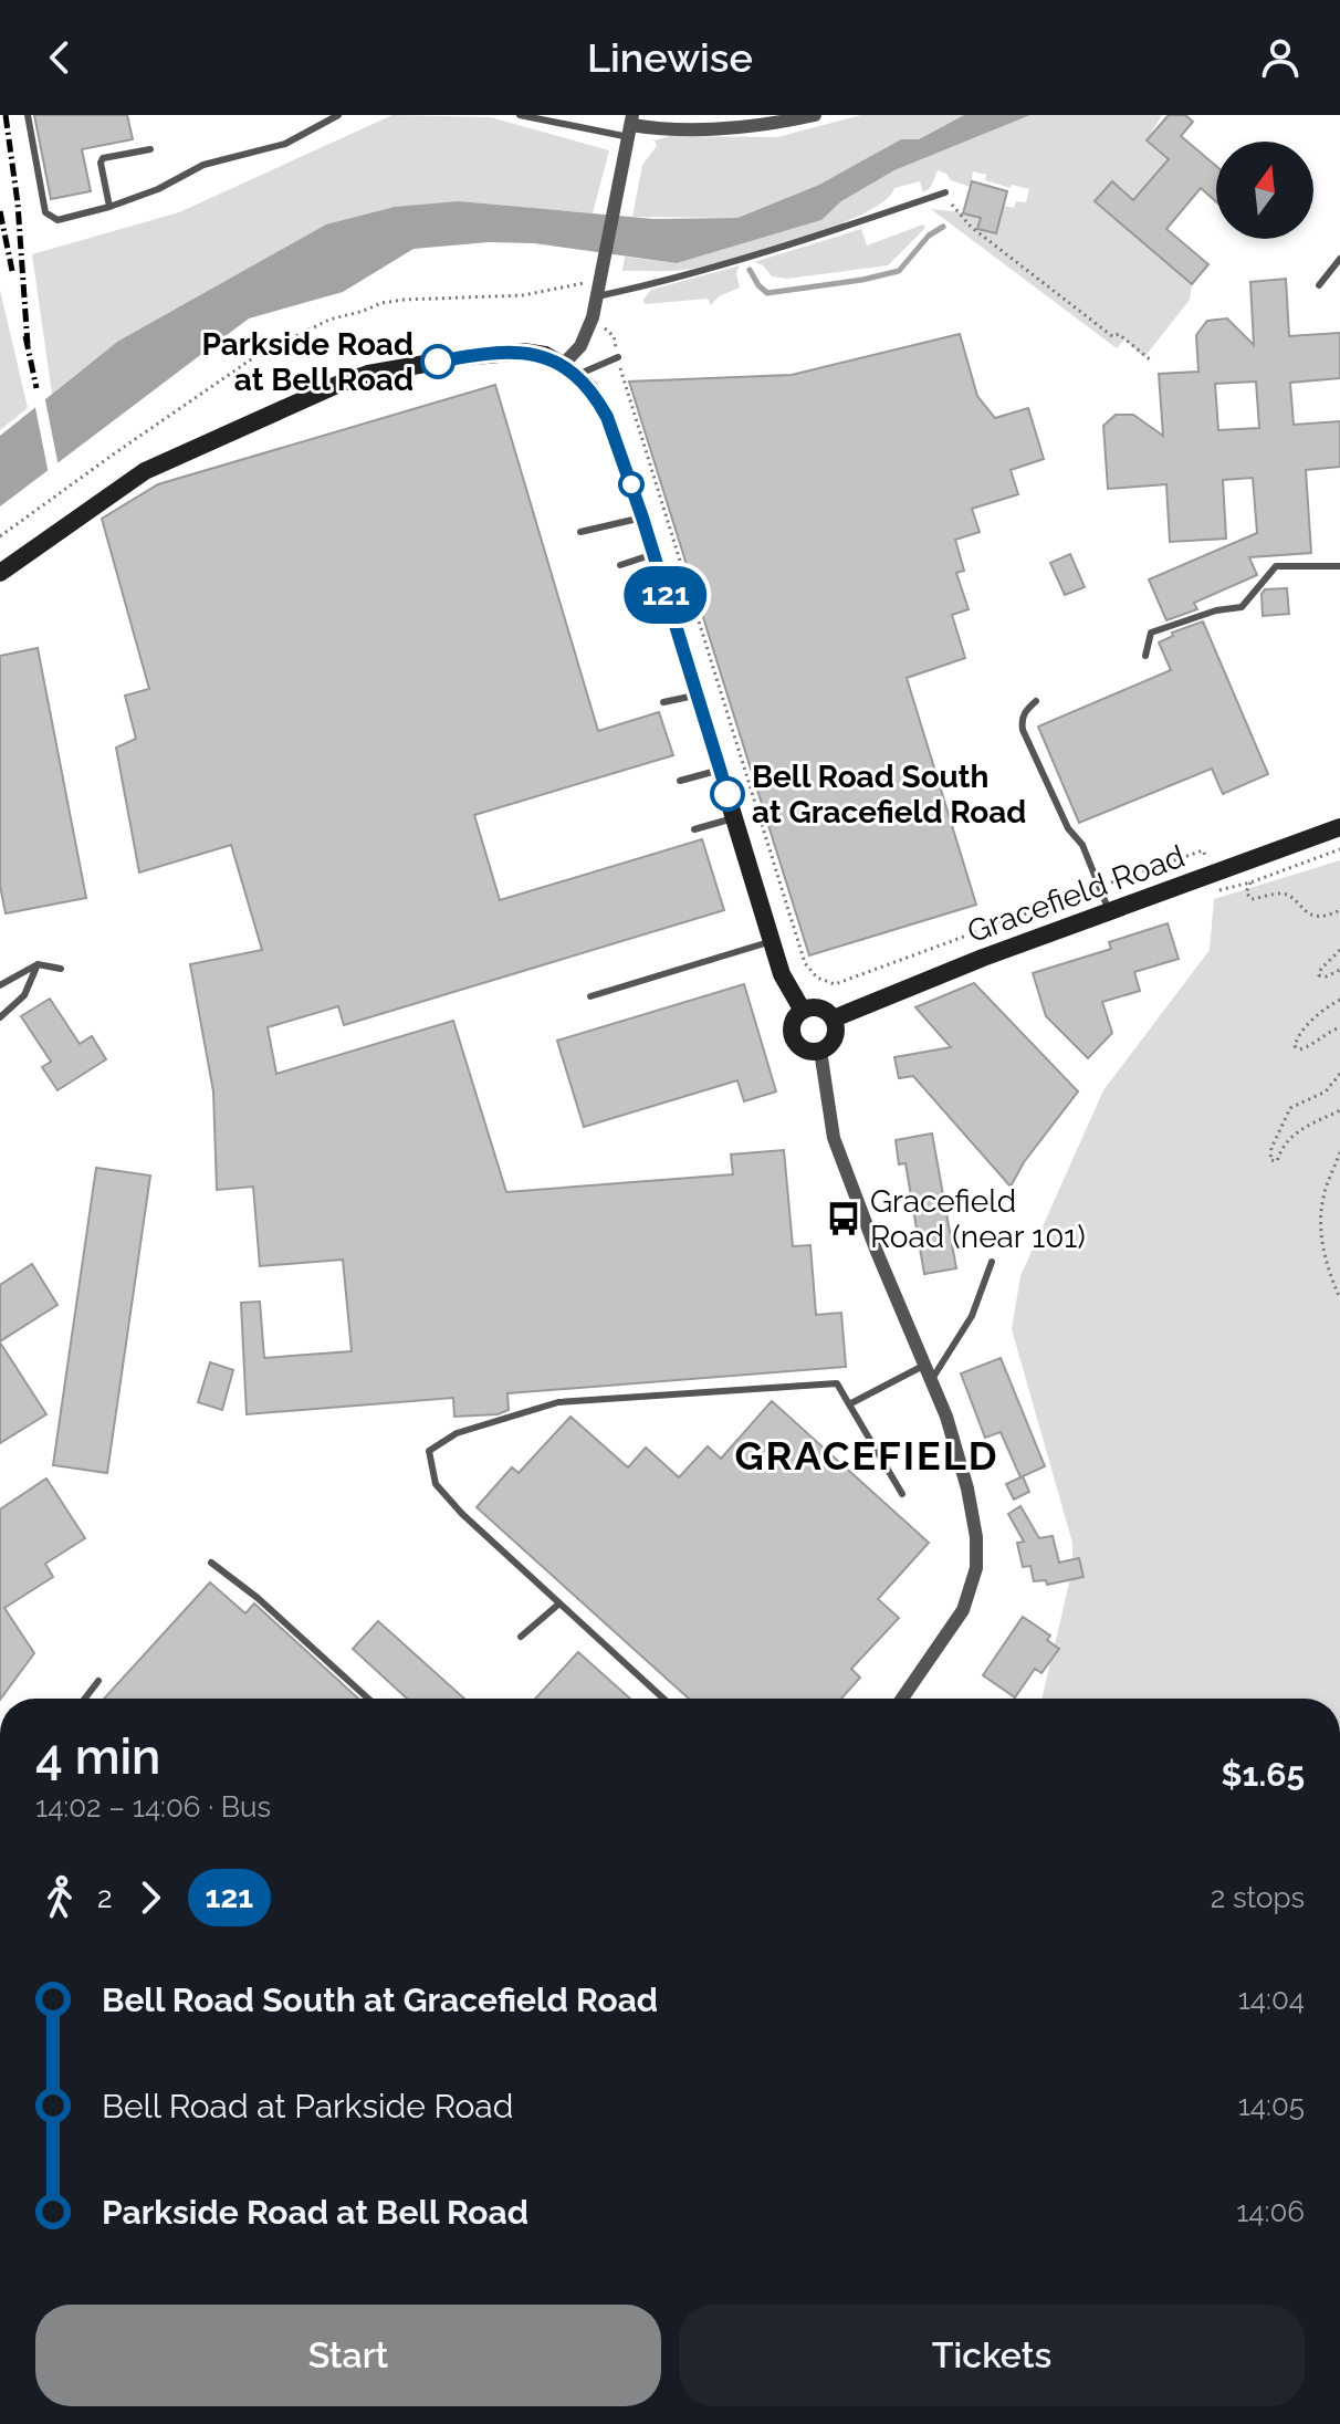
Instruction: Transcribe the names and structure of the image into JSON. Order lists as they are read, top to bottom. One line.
{"streets":{"main road":["Gracefield Road"]},"districts":["GRACEFIELD"],"places":{"other":["Parkside Road at Bell Road","Bell Road South at Gracefield Road"],"bus stop":["Gracefield Road (near 101)"]},"lines":["bus line 121"],"north":"top","page":{"header":"Linewise","on_map":"121","heading":["4 min","14:02 – 14:06 · Bus","$1.65"],"legs":["2","121","2 stops"],"list":[{"name":"Bell Road South at Gracefield Road","value":"14:04"},{"name":"Bell Road at Parkside Road","value":"14:05"},{"name":"Parkside Road at Bell Road","value":"14:06"}],"buttons":["Start","Tickets"]}}
